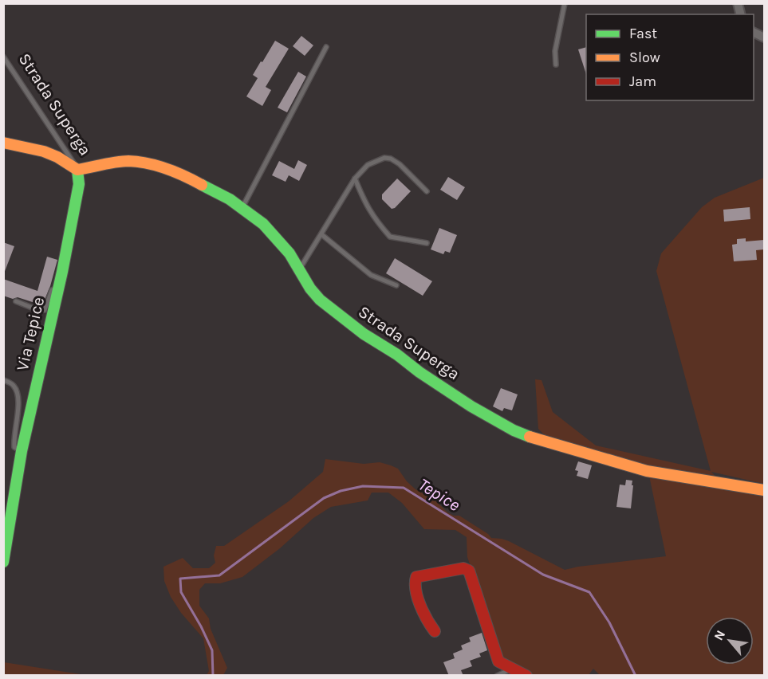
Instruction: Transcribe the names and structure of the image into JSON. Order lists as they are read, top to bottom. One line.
{"streets":{"street":["Strada Superga","Via Tepice"]},"crossings":[["Strada Superga","Via Tepice"]],"water":["Tepice"],"legend":["Fast","Slow","Jam"],"north":"top left"}
